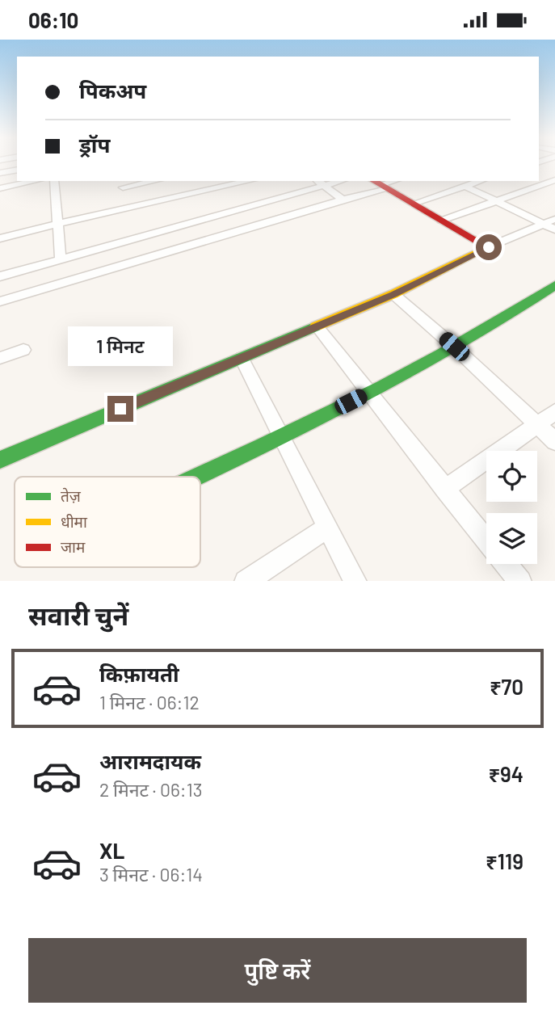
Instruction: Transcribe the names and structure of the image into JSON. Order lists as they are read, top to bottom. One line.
{"legend":["तेज़","धीमा","जाम"],"page":{"status":"06:10","banner":["पिकअप","ड्रॉप"],"bubble":"1 मिनट","heading":"सवारी चुनें","list":[{"name":"किफ़ायती","note":"1 मिनट · 06:12","value":"₹70"},{"name":"आरामदायक","note":"2 मिनट · 06:13","value":"₹94"},{"name":"XL","note":"3 मिनट · 06:14","value":"₹119"}],"buttons":"पुष्टि करें"}}
